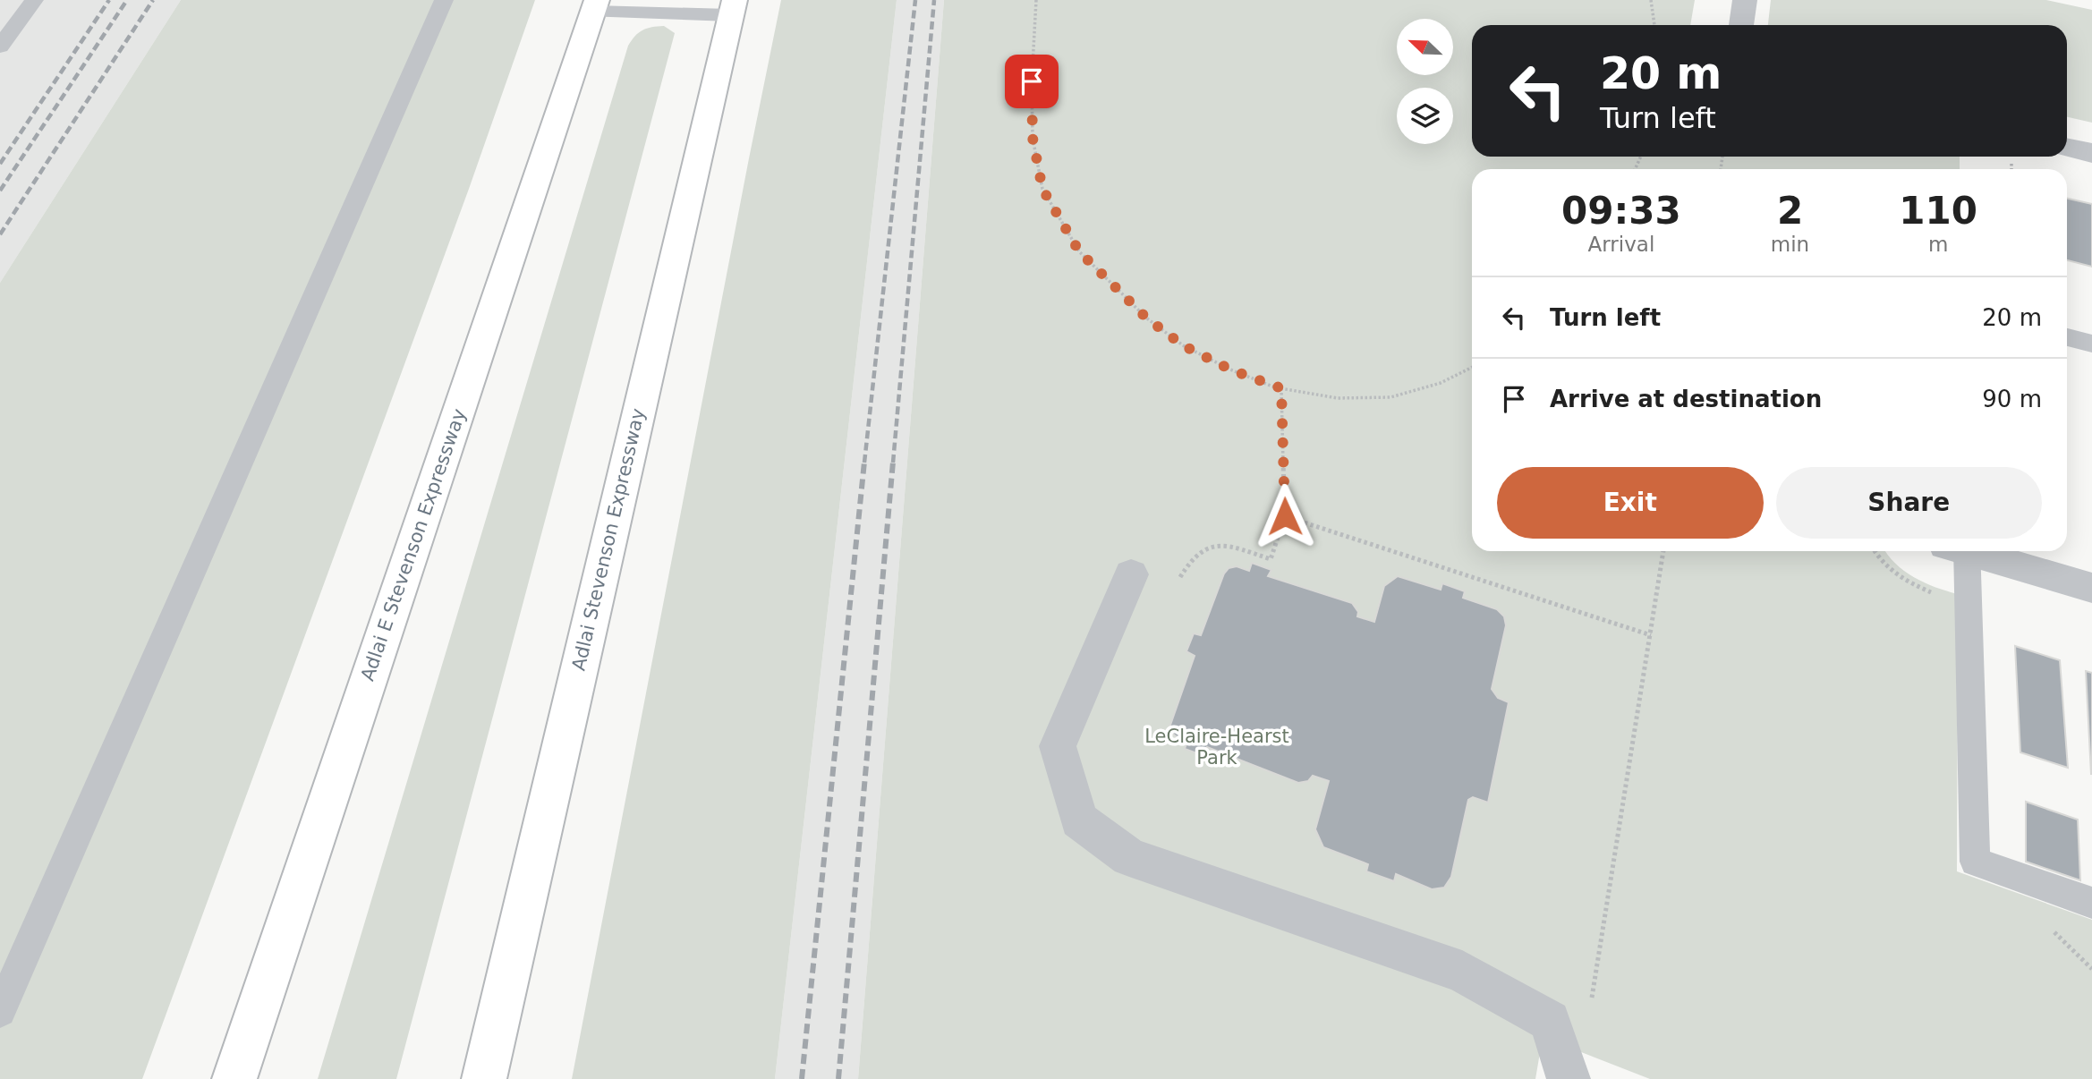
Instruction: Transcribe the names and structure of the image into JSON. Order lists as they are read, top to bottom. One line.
{"streets":{"highway":["Adlai Stevenson Expressway","Adlai E Stevenson Expressway"]},"parks":["LeClaire-Hearst Park"],"north":"top left","page":{"turn":["20 m","Turn left"],"eta":["09:33","Arrival","2","min","110","m"],"list":[{"name":"Turn left","value":"20 m"},{"name":"Arrive at destination","value":"90 m"}],"buttons":["Exit","Share"]}}
